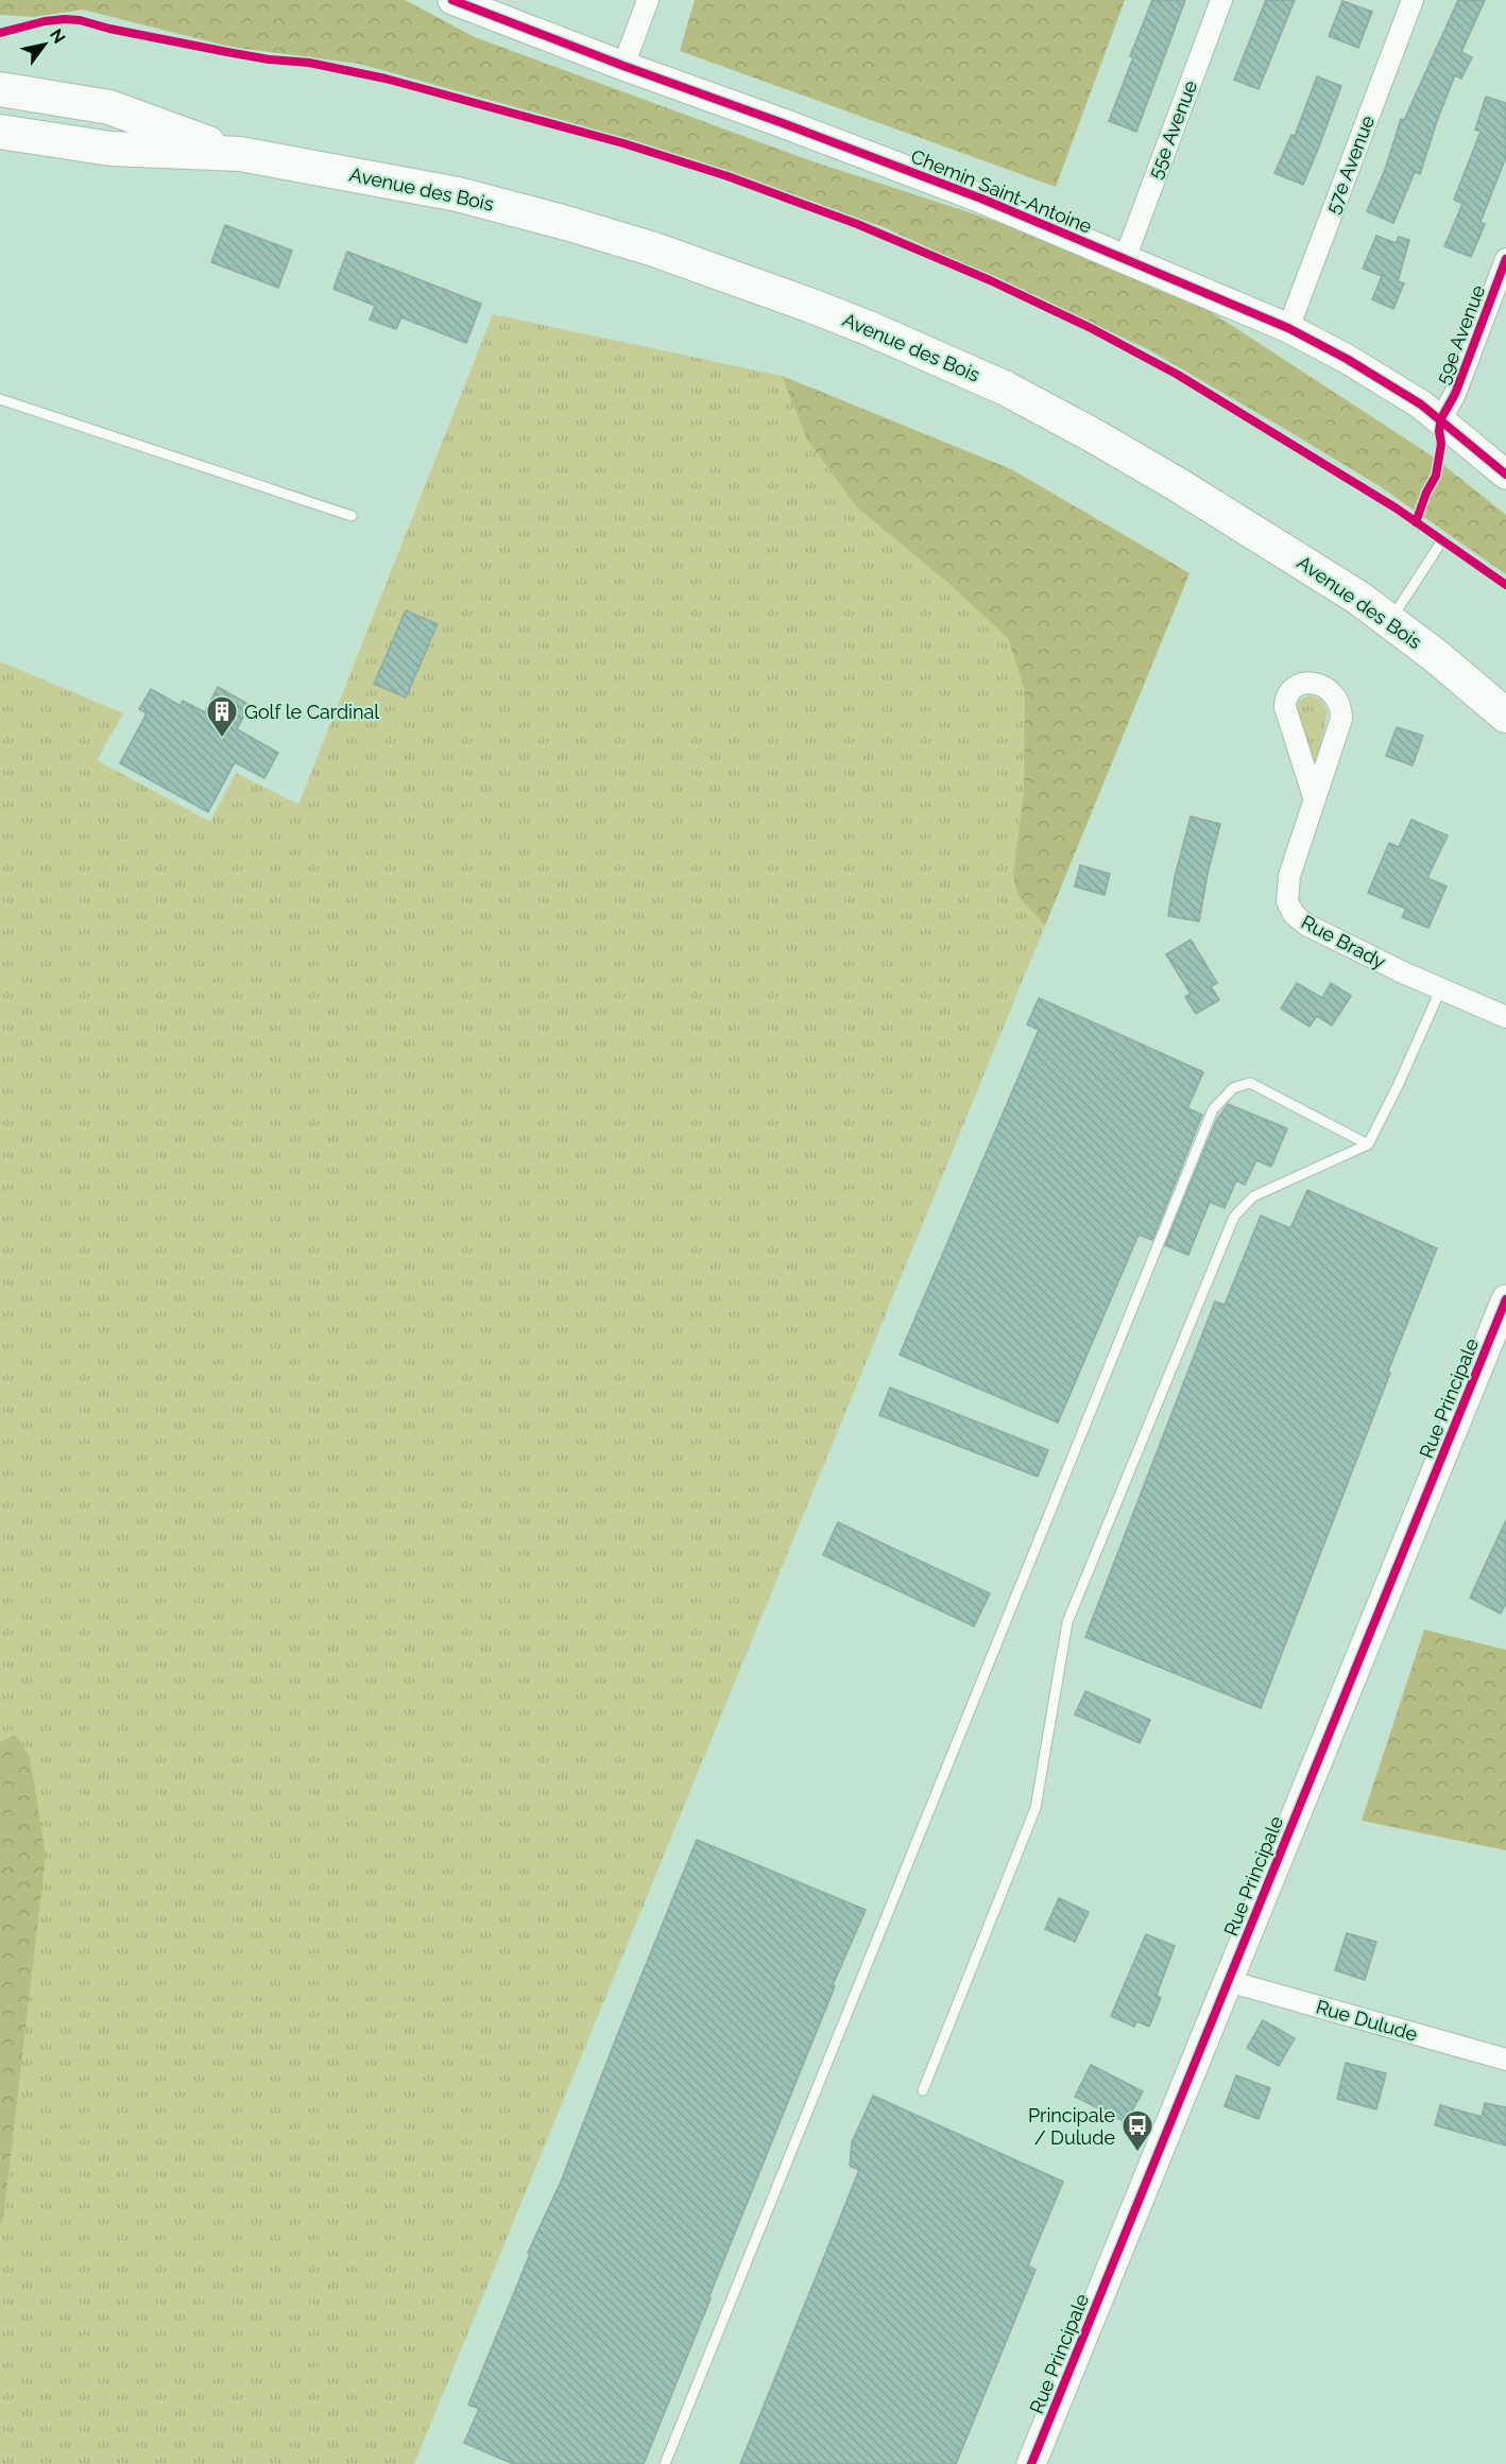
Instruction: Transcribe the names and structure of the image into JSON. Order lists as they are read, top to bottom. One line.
{"streets":{"main road":["Avenue des Bois"],"street":["55e Avenue","57e Avenue","Chemin Saint-Antoine","59e Avenue","Rue Brady","Rue Principale","Rue Dulude"]},"crossings":[["55e Avenue","Chemin Saint-Antoine"],["57e Avenue","Chemin Saint-Antoine"],["Chemin Saint-Antoine","59e Avenue"],["Rue Principale","Rue Dulude"]],"places":{"building":["Golf le Cardinal"],"bus stop":["Principale / Dulude"]},"north":"top right"}
